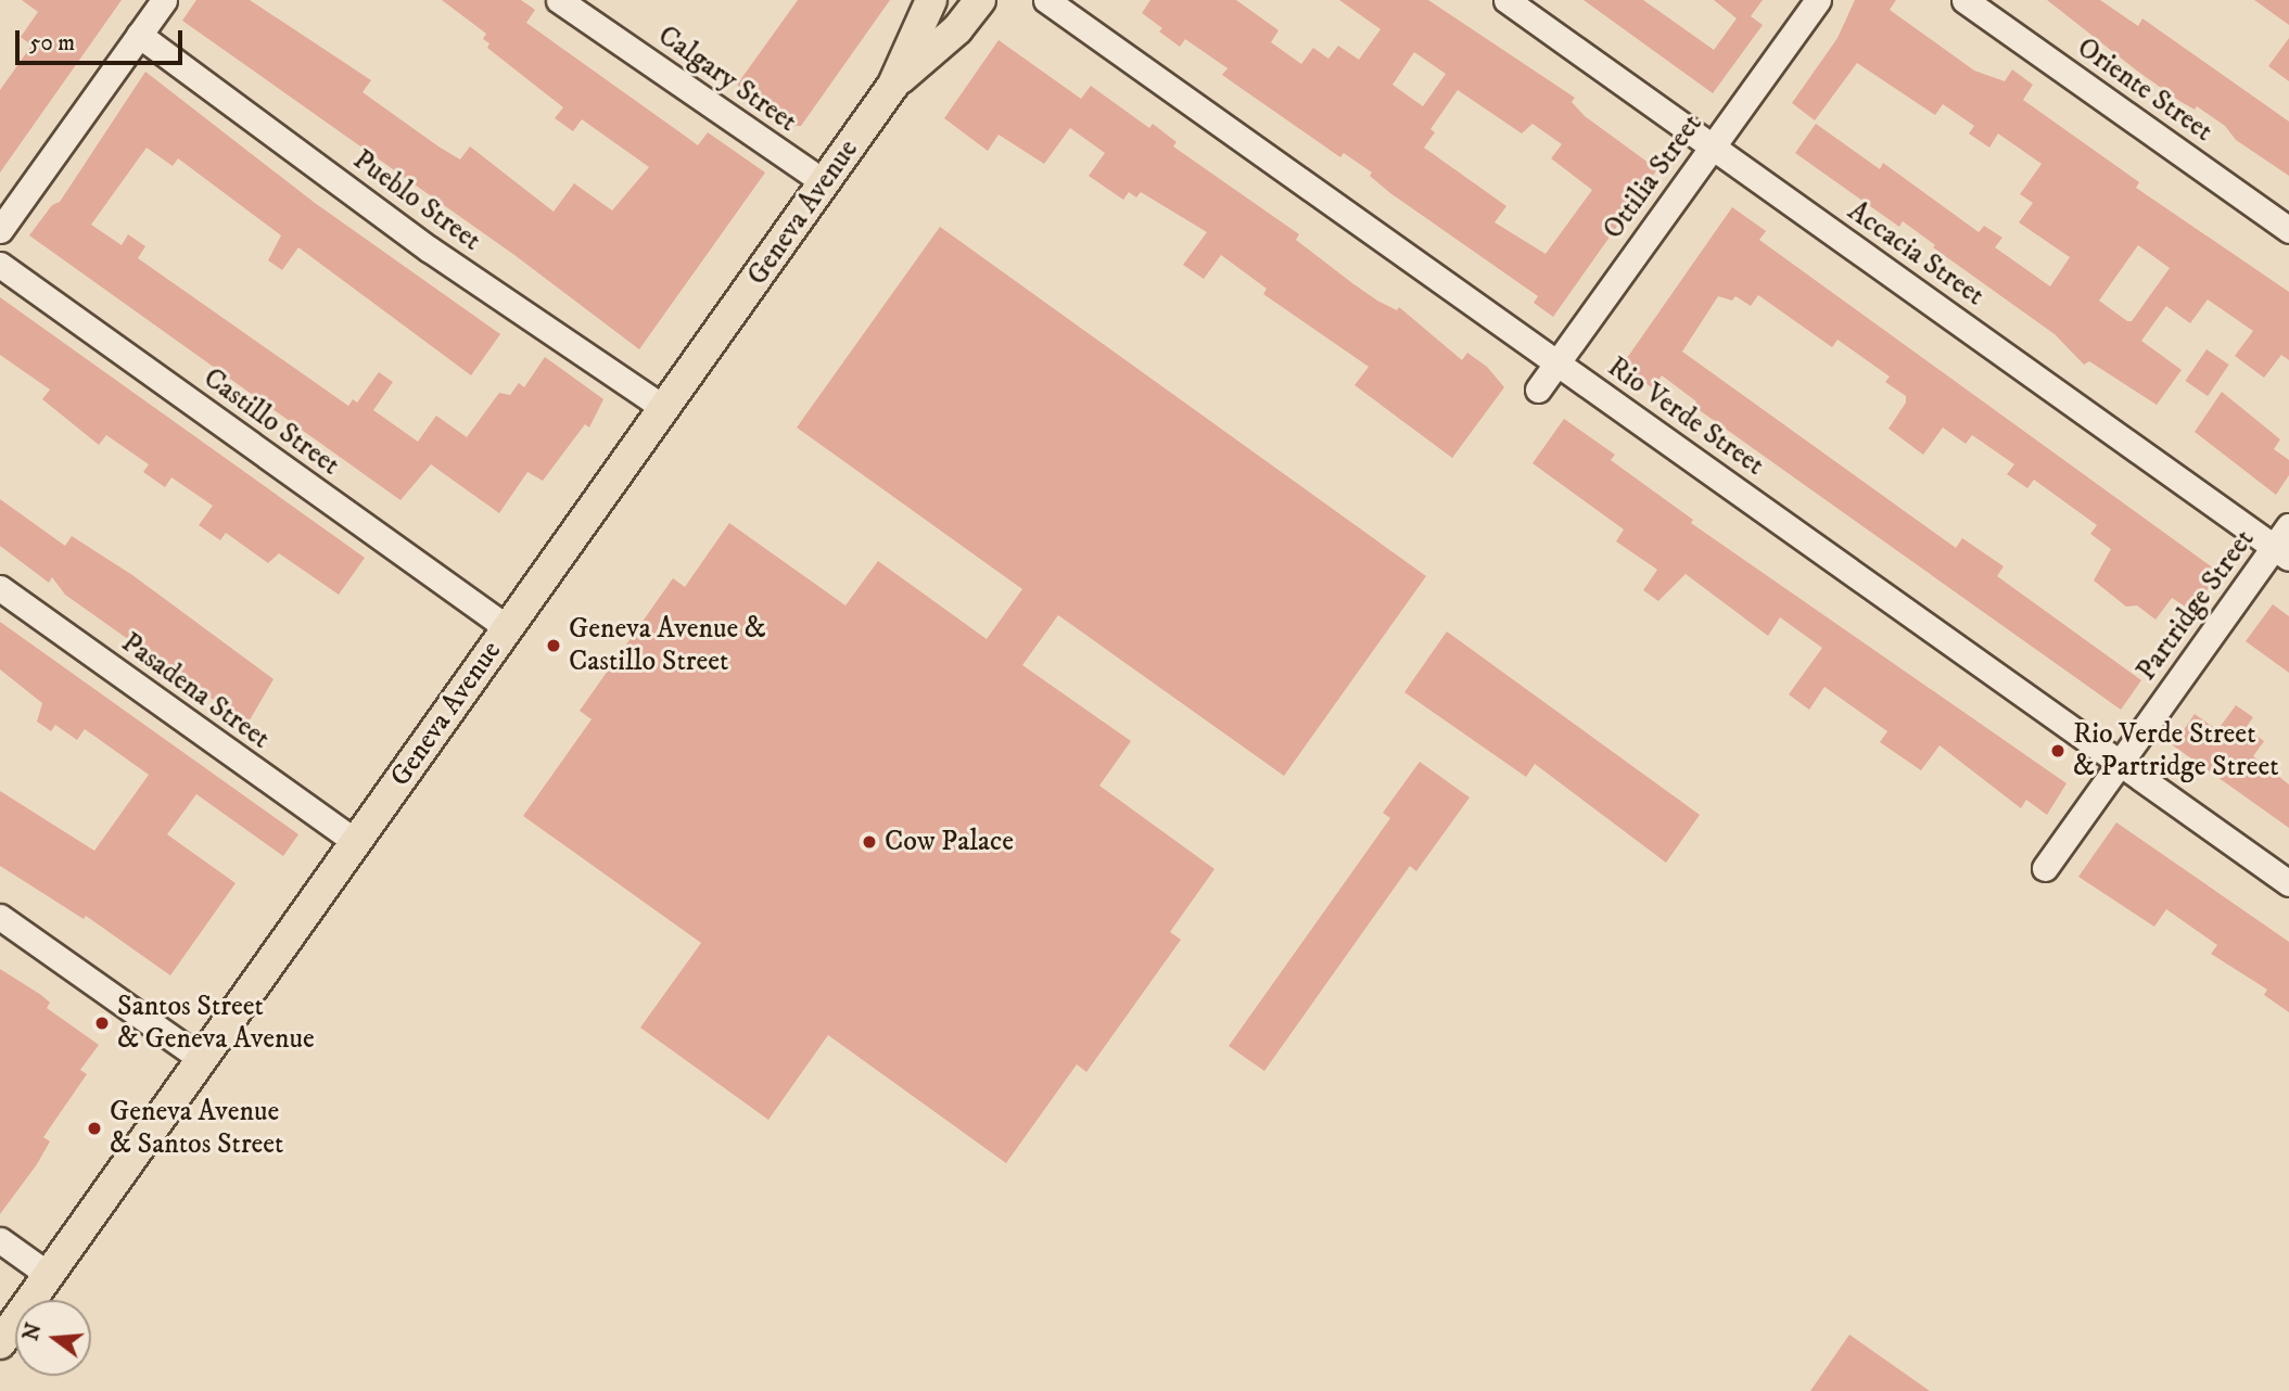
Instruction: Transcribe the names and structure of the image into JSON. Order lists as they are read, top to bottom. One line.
{"streets":{"main road":["Geneva Avenue"],"street":["Calgary Street","Oriente Street","Ottilia Street","Pueblo Street","Accacia Street","Rio Verde Street","Castillo Street","Partridge Street","Pasadena Street"]},"crossings":[["Calgary Street","Geneva Avenue"],["Ottilia Street","Accacia Street"],["Ottilia Street","Rio Verde Street"],["Pueblo Street","Geneva Avenue"],["Geneva Avenue","Castillo Street"],["Geneva Avenue","Pasadena Street"],["Accacia Street","Partridge Street"],["Rio Verde Street","Partridge Street"]],"places":["Geneva Avenue & Castillo Street","Rio Verde Street & Partridge Street","Cow Palace","Santos Street & Geneva Avenue","Geneva Avenue & Santos Street"],"scale_bar":"50 m","north":"left"}
